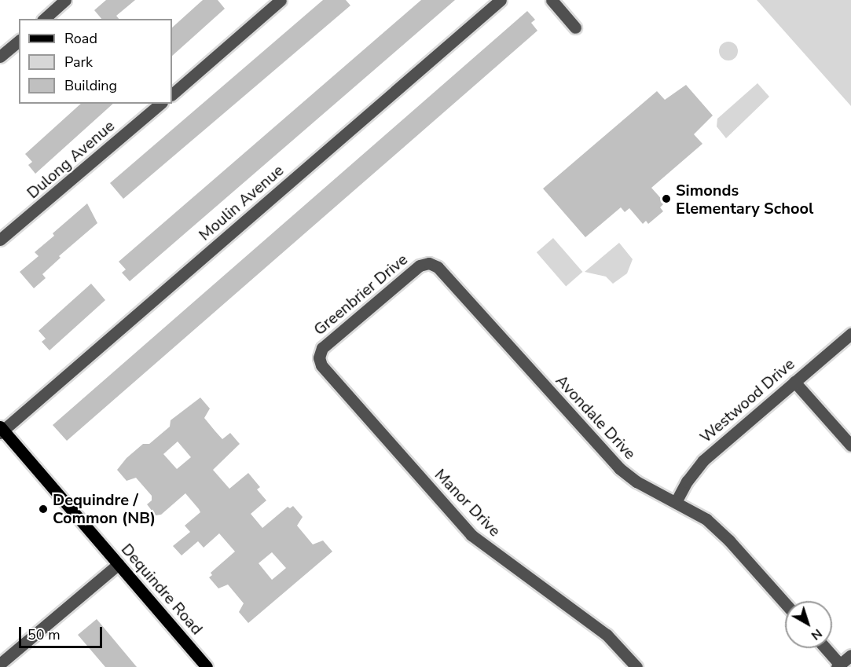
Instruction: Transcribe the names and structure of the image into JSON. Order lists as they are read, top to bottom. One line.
{"streets":{"main road":["Dequindre Road"],"street":["Dulong Avenue","Moulin Avenue","Greenbrier Drive","Westwood Drive","Avondale Drive","Manor Drive"]},"crossings":[["Moulin Avenue","Dequindre Road"],["Greenbrier Drive","Avondale Drive"],["Greenbrier Drive","Manor Drive"],["Westwood Drive","Avondale Drive"]],"places":["Simonds Elementary School","Dequindre / Common (NB)"],"legend":["Road","Park","Building"],"scale_bar":"50 m","north":"bottom right"}
